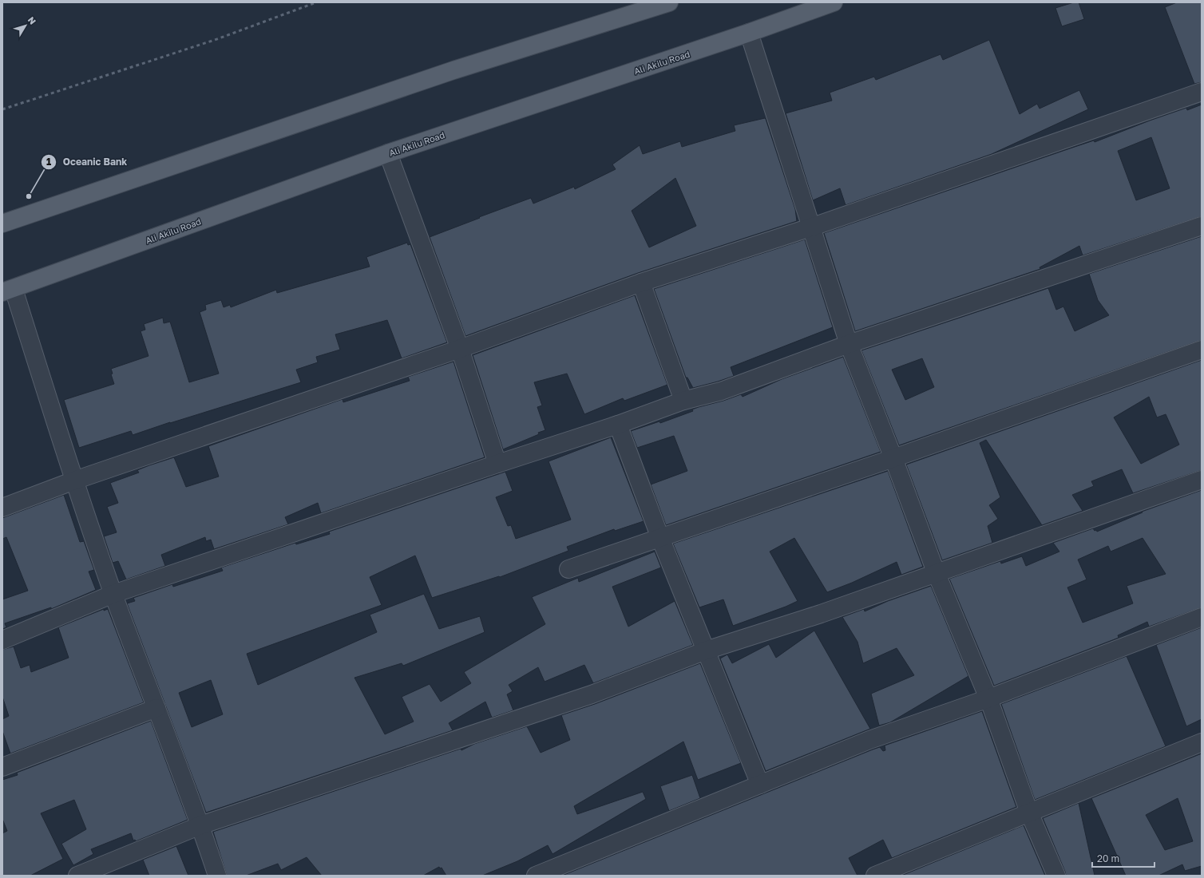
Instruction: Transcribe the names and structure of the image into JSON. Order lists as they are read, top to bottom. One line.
{"streets":{"main road":["Ali Akilu Road"]},"places":["Oceanic Bank"],"scale_bar":"20 m","north":"top right"}
